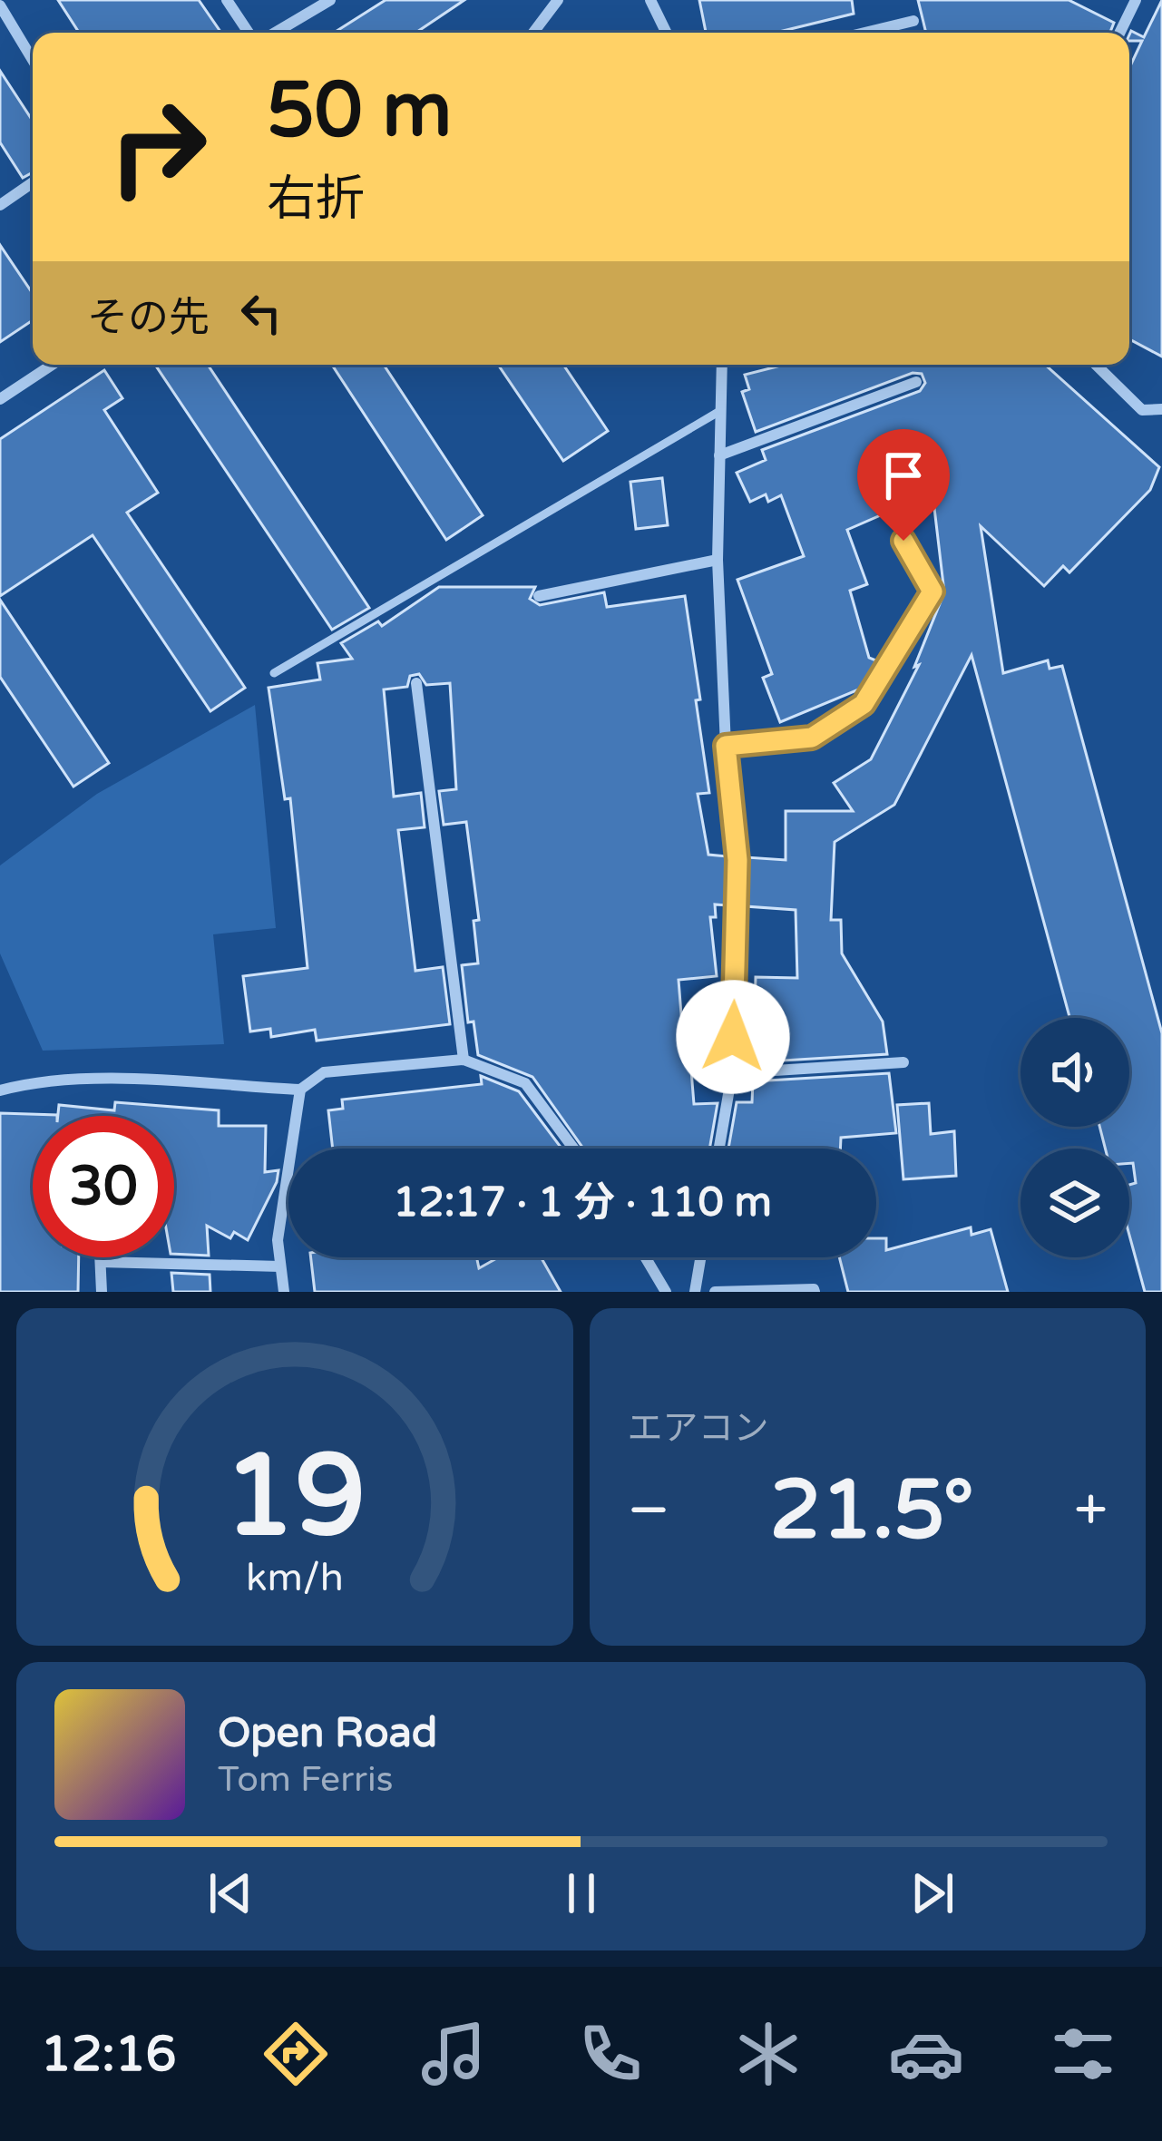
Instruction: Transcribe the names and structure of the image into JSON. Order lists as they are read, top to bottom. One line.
{"page":{"turn":["50 m","右折"],"then":"その先","limit":"30","trip":"12:17 · 1 分 · 110 m","tile":"エアコン","heat":["−","21.5°","+"],"song":["Open Road","Tom Ferris"],"tabs":"12:16","gauge":["19","km/h"]}}
